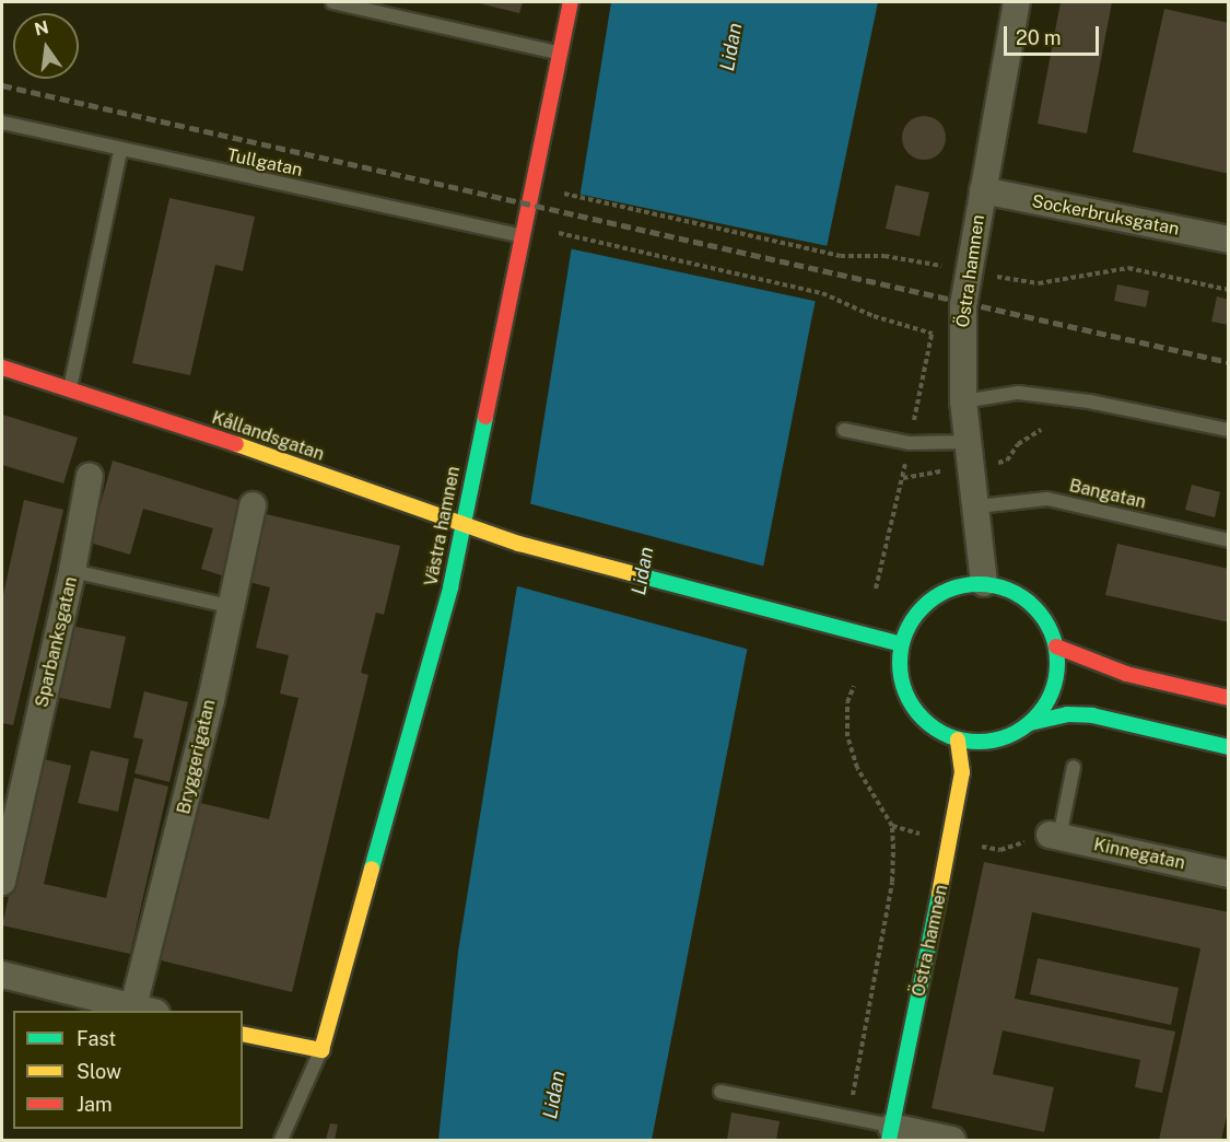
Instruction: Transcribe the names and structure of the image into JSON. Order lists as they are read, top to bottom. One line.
{"streets":{"main road":["Östra hamnen","Kållandsgatan","Västra hamnen"],"street":["Sockerbruksgatan","Sparbanksgatan","Bryggerigatan","Kinnegatan"],"lane":["Tullgatan","Bangatan"]},"crossings":[["Tullgatan","Västra hamnen"],["Sockerbruksgatan","Östra hamnen"],["Östra hamnen","Kållandsgatan"],["Östra hamnen","Bangatan"],["Kållandsgatan","Västra hamnen"]],"water":["Lidan"],"legend":["Fast","Slow","Jam"],"scale_bar":"20 m","north":"top"}
